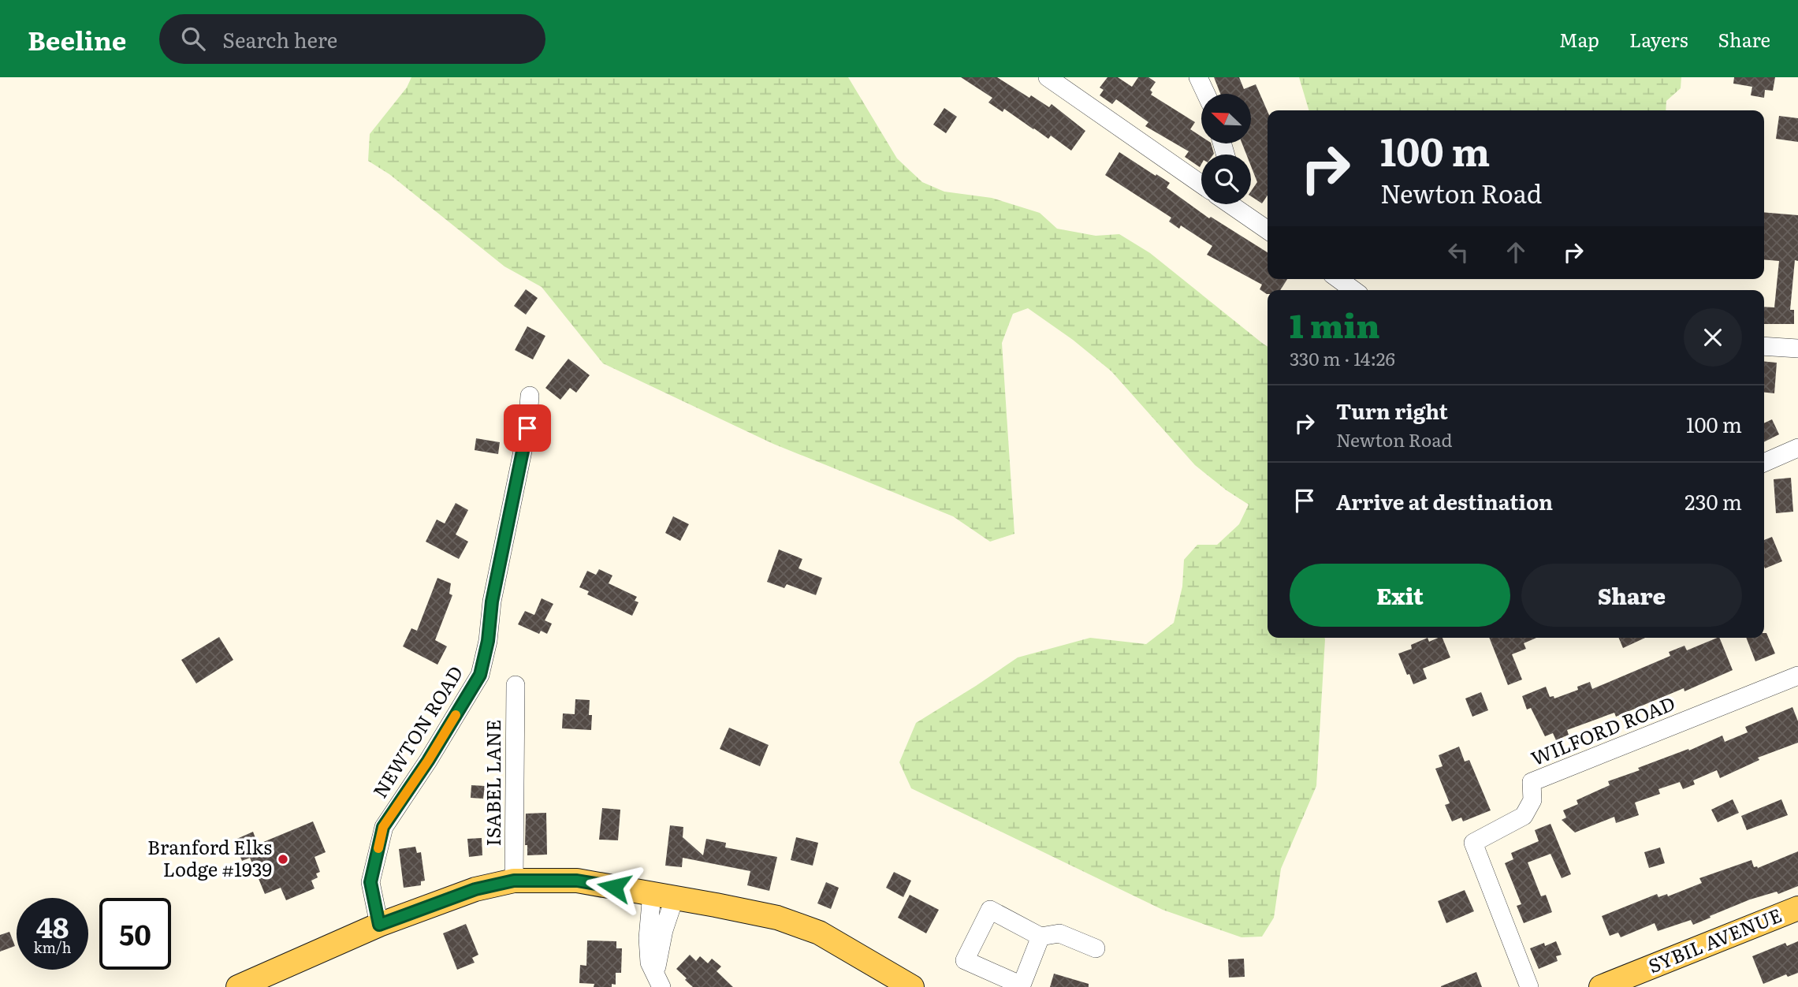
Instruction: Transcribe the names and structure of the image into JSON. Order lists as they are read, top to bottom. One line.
{"streets":{"main road":["SYBIL AVENUE"],"street":["WILFORD ROAD","NEWTON ROAD","ISABEL LANE"]},"places":["Branford Elks Lodge #1939"],"north":"top left","page":{"header":"Beeline","search":"Search here","nav":["Map","Layers","Share"],"turn":["100 m","Newton Road"],"heading":["1 min","330 m · 14:26"],"list":[{"name":"Turn right","note":"Newton Road","value":"100 m"},{"name":"Arrive at destination","value":"230 m"}],"buttons":["Exit","Share"],"speed":"48 km/h","limit":"50"}}
